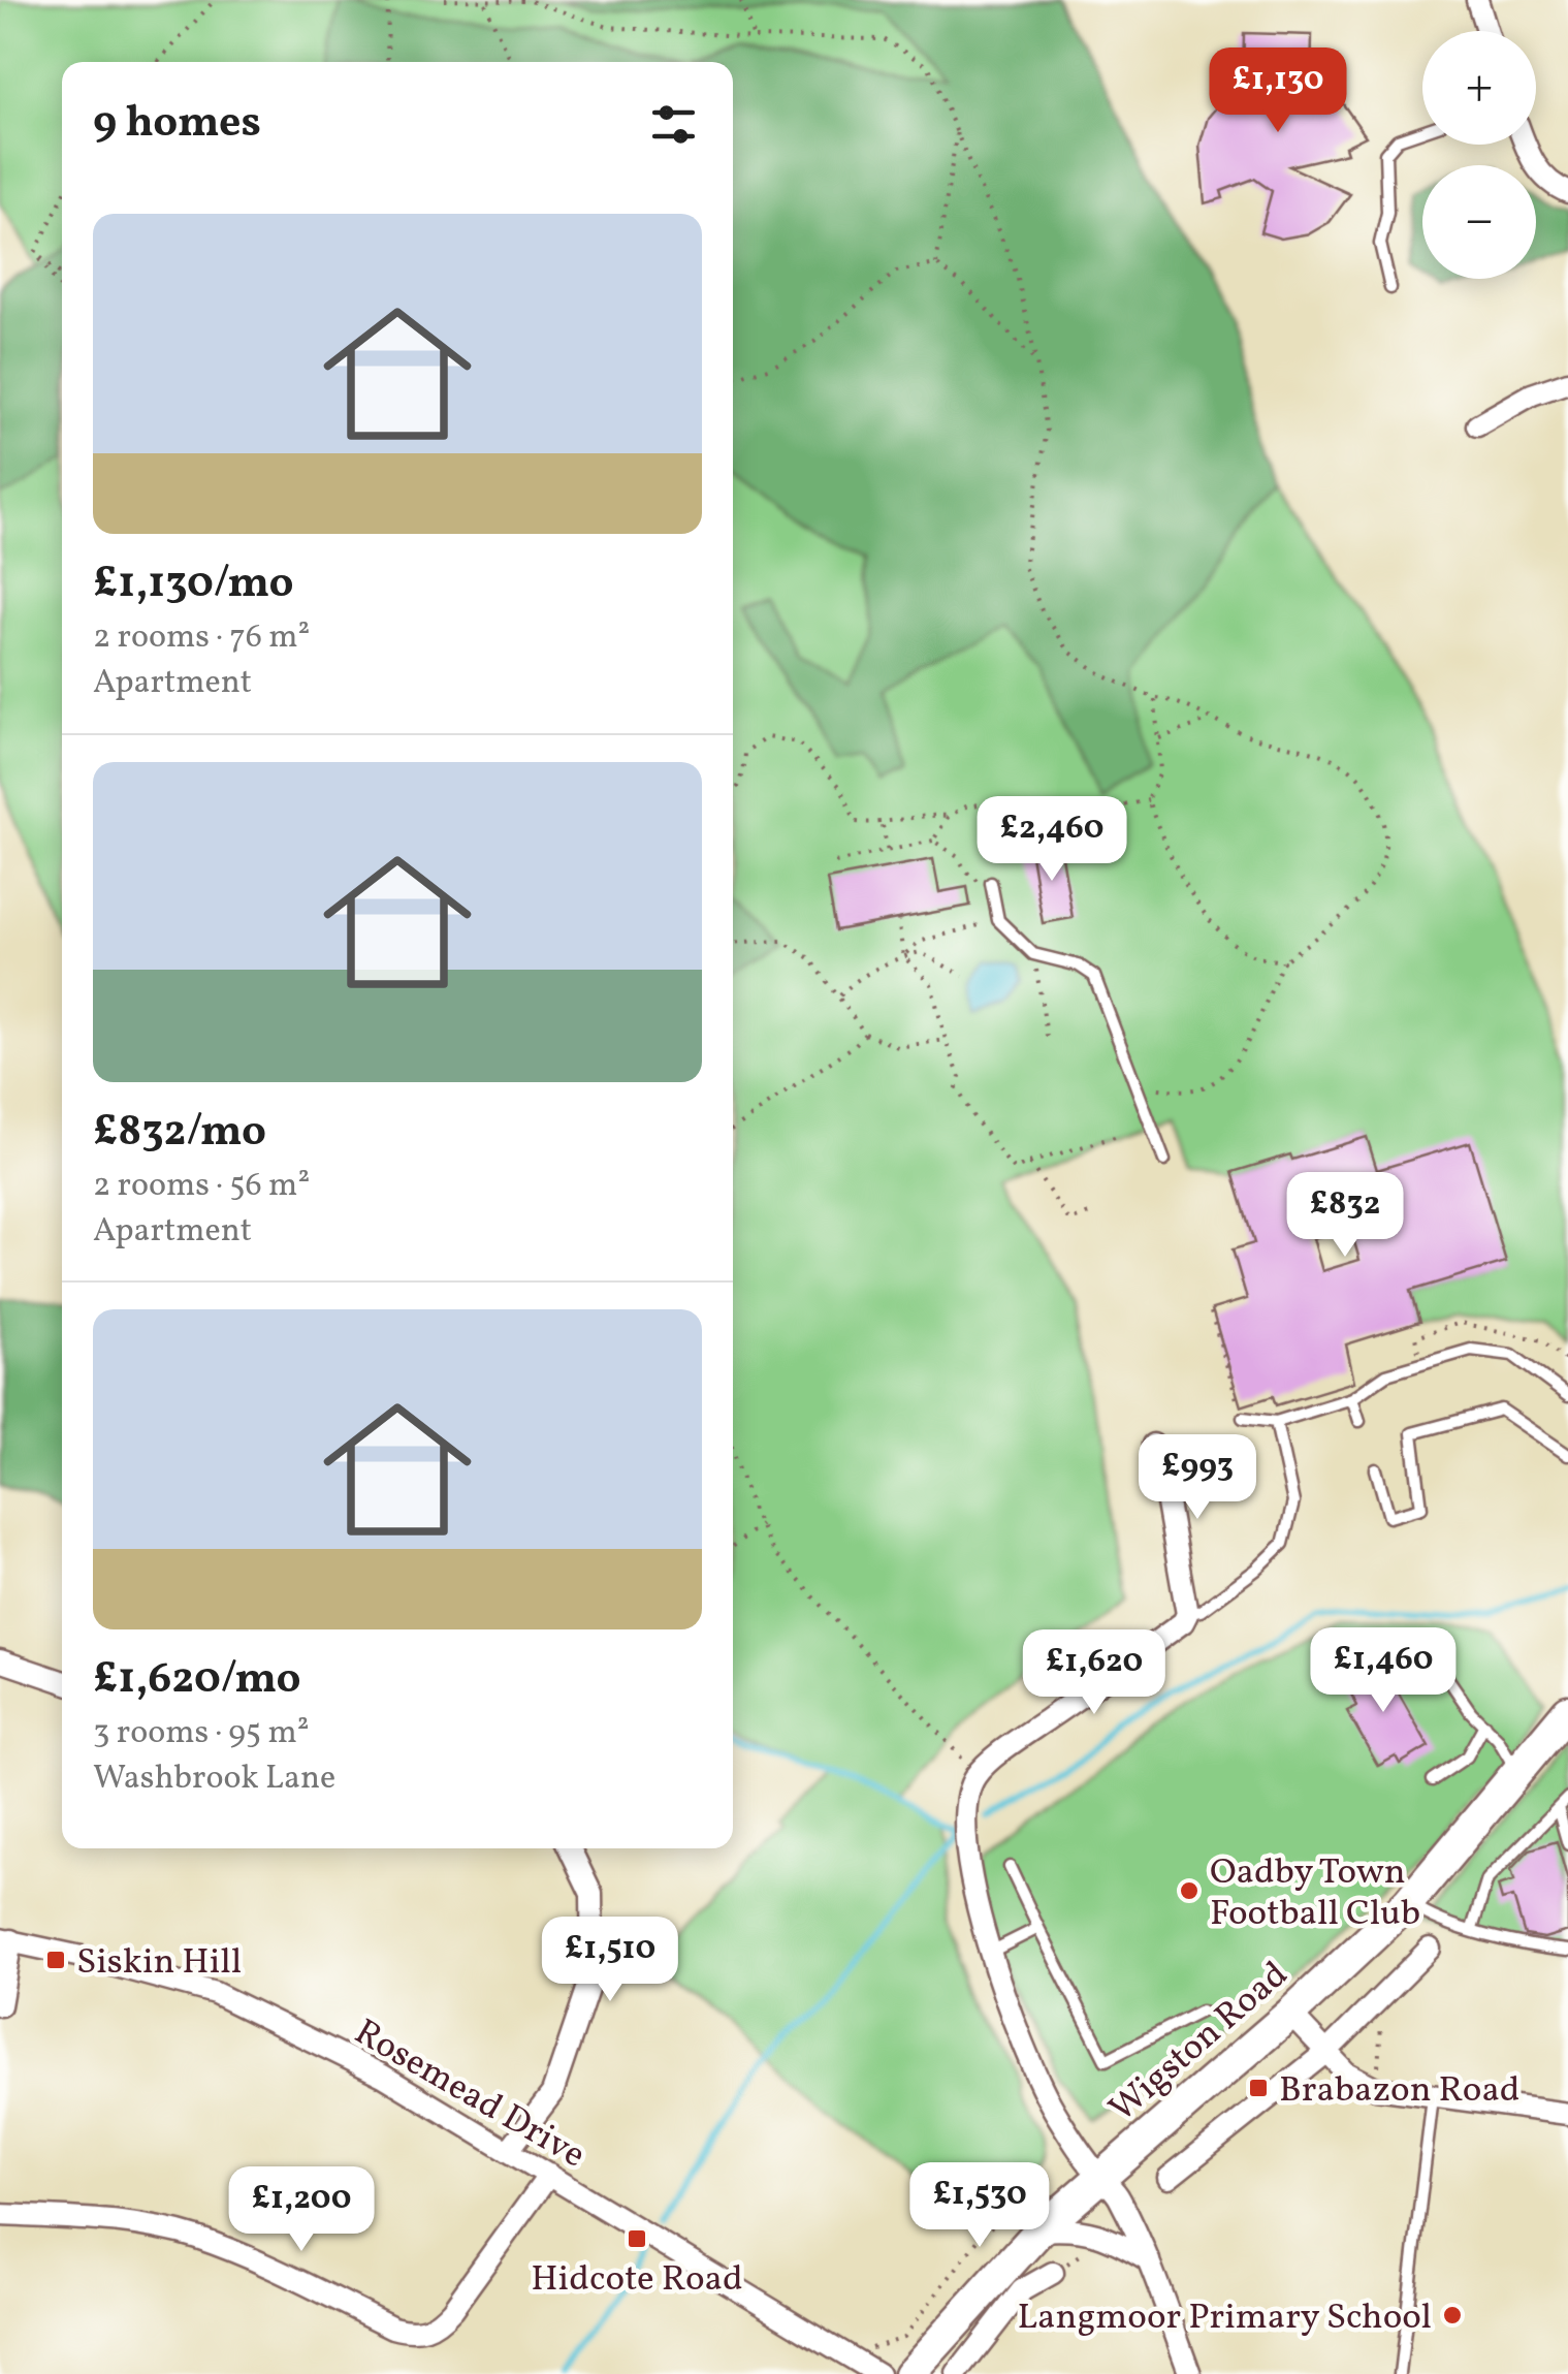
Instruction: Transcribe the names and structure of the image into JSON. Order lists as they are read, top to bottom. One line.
{"streets":{"main road":["Wigston Road"],"street":["Rosemead Drive"]},"places":{"other":["Oadby Town Football Club","Langmoor Primary School"],"transit":["Siskin Hill","Brabazon Road","Hidcote Road"]},"page":{"map_buttons":["+","−"],"price":["£1,130","£2,460","£832","£993","£1,460","£1,620","£1,510","£1,530","£1,200"],"heading":"9 homes","list":[{"name":"£1,130/mo","note":"2 rooms · 76 m² · Apartment"},{"name":"£832/mo","note":"2 rooms · 56 m² · Apartment"},{"name":"£1,620/mo","note":"3 rooms · 95 m² · Washbrook Lane"}]}}
